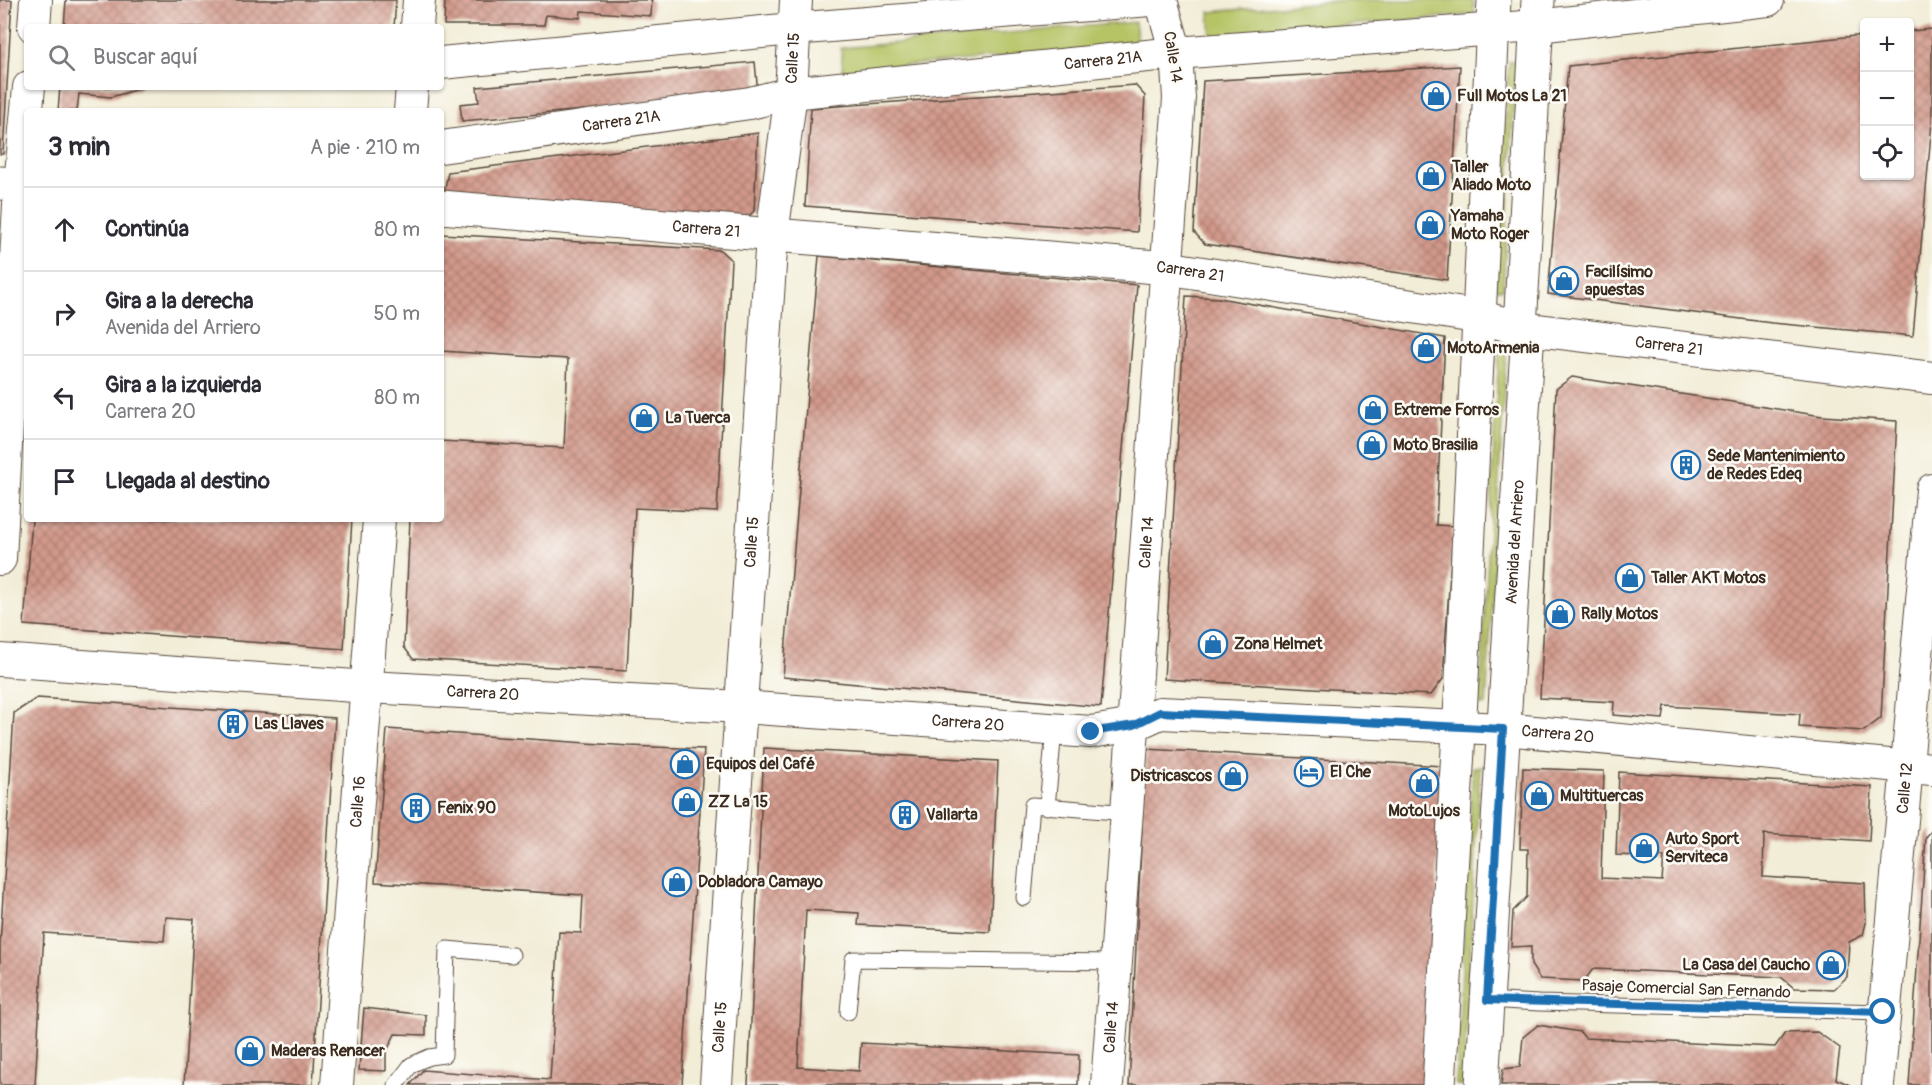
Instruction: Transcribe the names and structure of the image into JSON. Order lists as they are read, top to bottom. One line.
{"streets":{"street":["Calle 14","Calle 15","Carrera 21A","Carrera 21","Avenida del Arriero","Carrera 20","Calle 12","Calle 16"],"lane":["Pasaje Comercial San Fernando"]},"crossings":[["Calle 14","Carrera 21A"],["Calle 14","Carrera 21"],["Calle 14","Carrera 20"],["Calle 15","Carrera 21A"],["Calle 15","Carrera 21"],["Calle 15","Carrera 20"],["Carrera 21A","Avenida del Arriero"],["Carrera 21","Avenida del Arriero"],["Avenida del Arriero","Carrera 20"],["Avenida del Arriero","Pasaje Comercial San Fernando"],["Carrera 20","Calle 12"],["Carrera 20","Calle 16"],["Calle 12","Pasaje Comercial San Fernando"]],"places":{"shop":["Full Motos La 21","Taller Aliado Moto","Yamaha Moto Roger","Facilísimo apuestas","MotoArmenia","Extreme Forros","La Tuerca","Moto Brasilia","Taller AKT Motos","Rally Motos","Zona Helmet","Equipos del Café","Districascos","MotoLujos","Multituercas","ZZ La 15","Auto Sport Serviteca","Dobladora Camayo","La Casa del Caucho","Maderas Renacer"],"building":["Sede Mantenimiento de Redes Edeq","Las Llaves","Fenix 90","Vallarta"],"hotel":["El Che"]},"page":{"map_buttons":["+","−"],"search":"Buscar aquí","heading":["3 min","A pie · 210 m"],"list":[["Continúa","80 m"],["Gira a la derecha","Avenida del Arriero","50 m"],["Gira a la izquierda","Carrera 20","80 m"],"Llegada al destino"]}}
